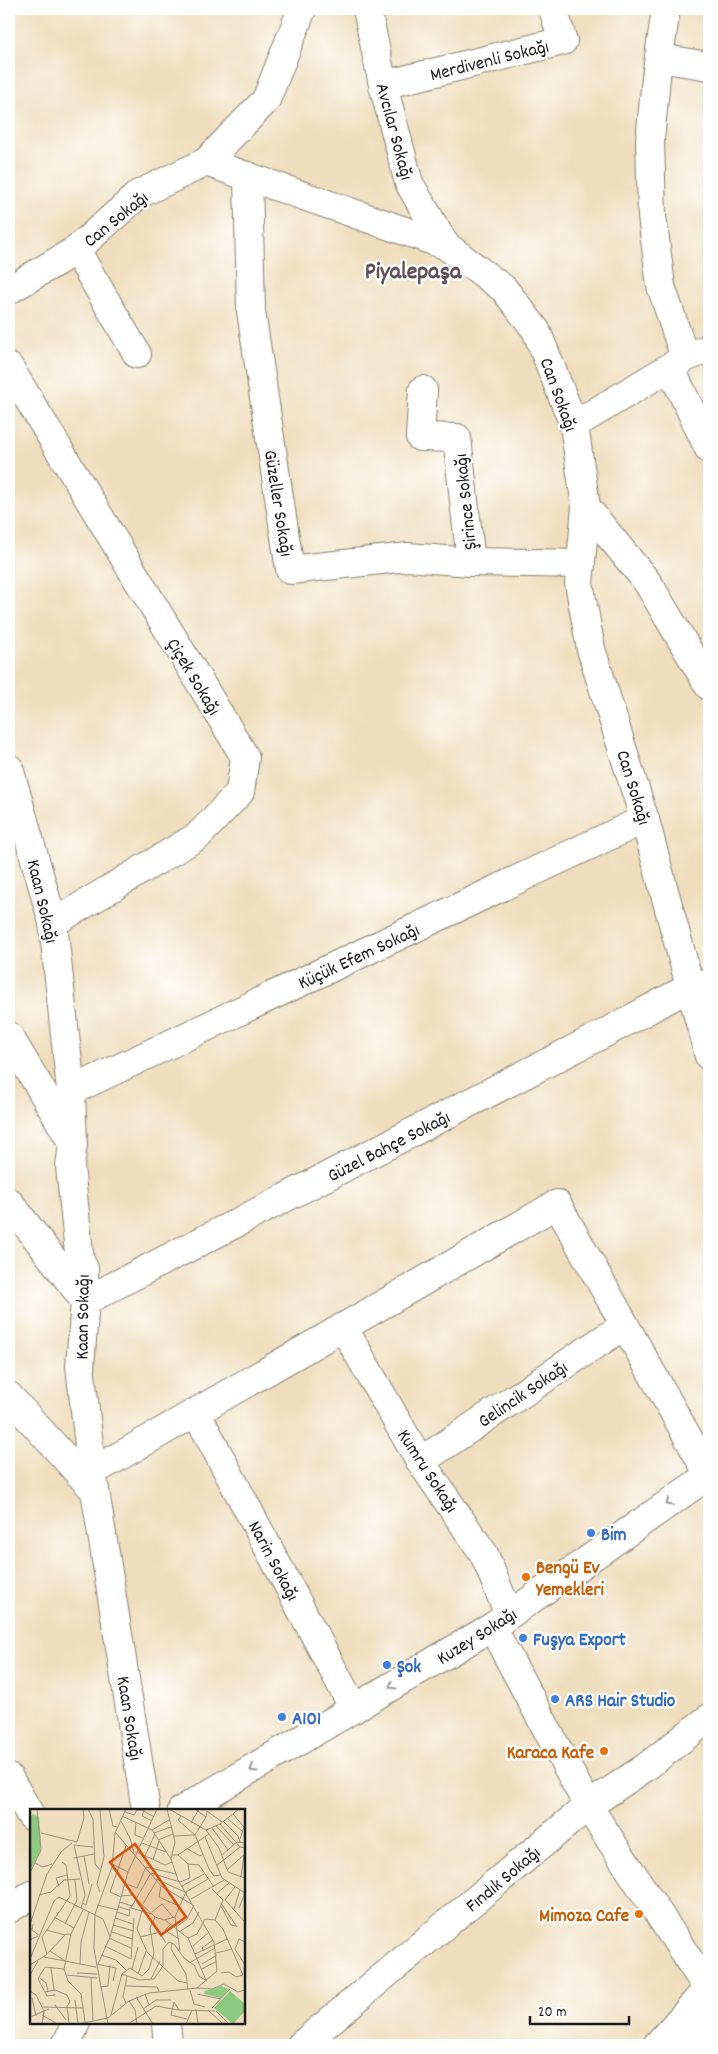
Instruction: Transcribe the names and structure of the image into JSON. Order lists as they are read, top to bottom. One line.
{"streets":{"street":["Merdivenli Sokağı","Avcılar Sokağı","Can Sokağı","Şirince Sokağı","Güzeller Sokağı","Çiçek Sokağı","Kaan Sokağı","Küçük Efem Sokağı","Güzel Bahçe Sokağı","Gelincik Sokağı","Kumru Sokağı","Narin Sokağı","Kuzey Sokağı","Fındık Sokağı"]},"crossings":[["Merdivenli Sokağı","Avcılar Sokağı"],["Avcılar Sokağı","Can Sokağı"],["Can Sokağı","Güzeller Sokağı"],["Can Sokağı","Küçük Efem Sokağı"],["Can Sokağı","Güzel Bahçe Sokağı"],["Şirince Sokağı","Güzeller Sokağı"],["Çiçek Sokağı","Kaan Sokağı"],["Kaan Sokağı","Küçük Efem Sokağı"],["Kaan Sokağı","Güzel Bahçe Sokağı"],["Gelincik Sokağı","Kumru Sokağı"],["Kumru Sokağı","Kuzey Sokağı"],["Kumru Sokağı","Fındık Sokağı"],["Narin Sokağı","Kuzey Sokağı"]],"one_way":["Kuzey Sokağı"],"districts":["Piyalepaşa"],"places":["Bim","Bengü Ev Yemekleri","Fuşya Export","Şok","ARS Hair Studio","A101","Karaca Kafe","Mimoza Cafe"],"scale_bar":"20 m"}
